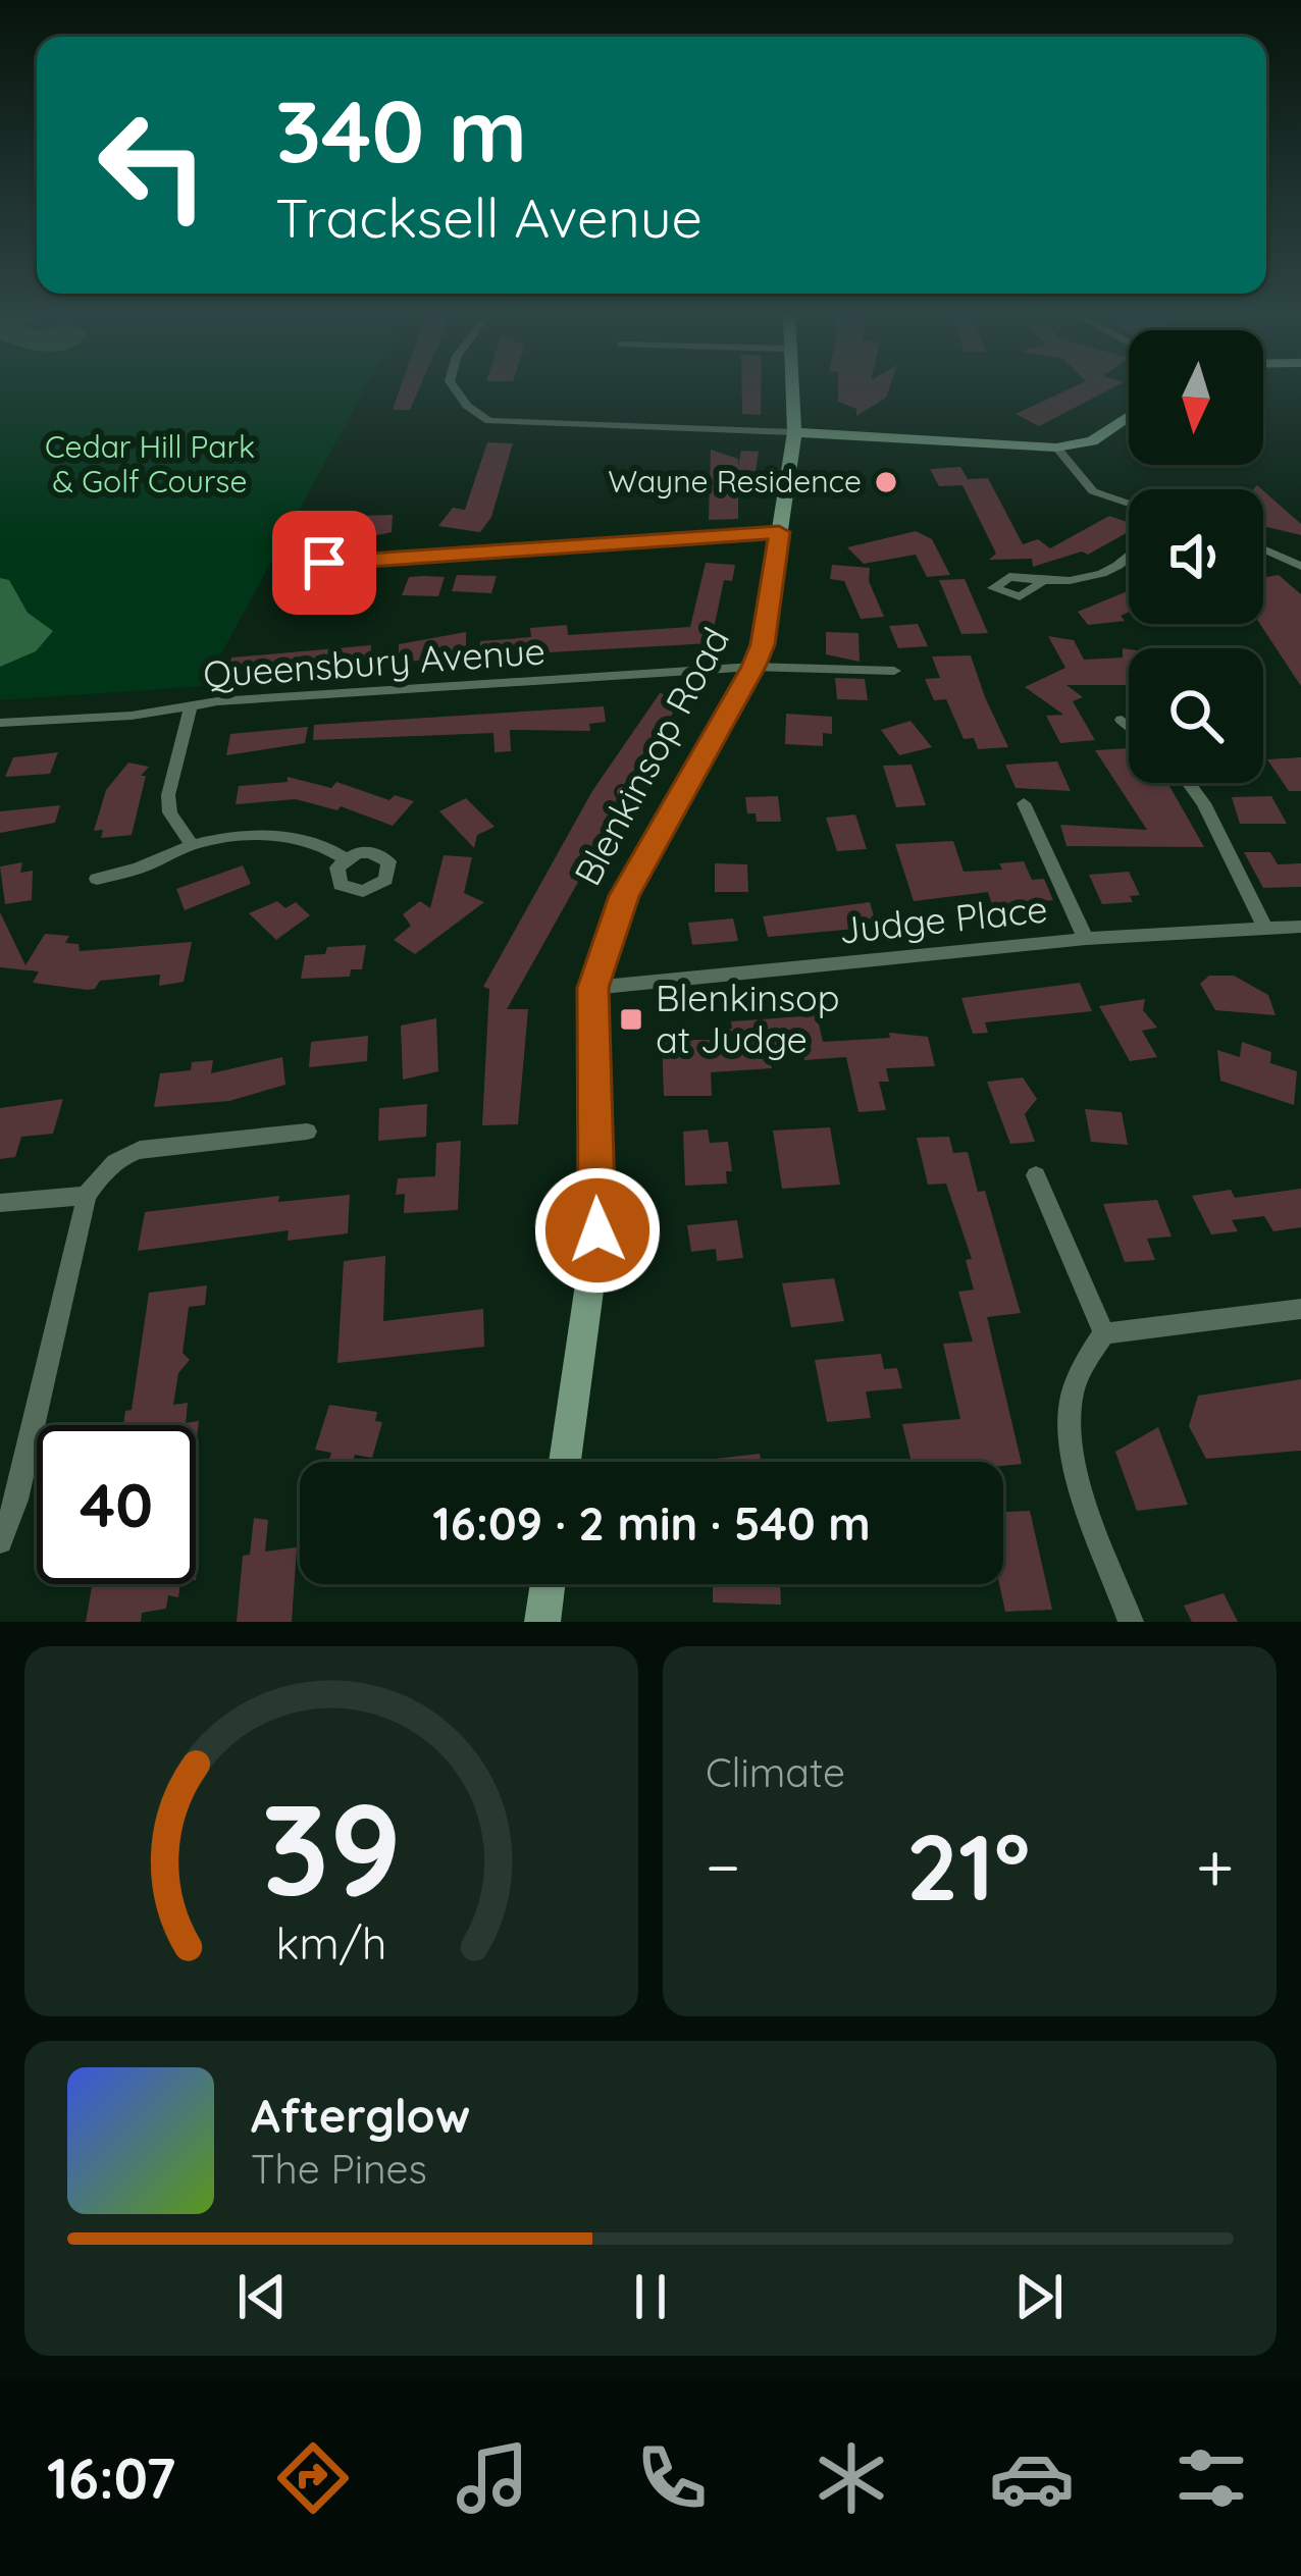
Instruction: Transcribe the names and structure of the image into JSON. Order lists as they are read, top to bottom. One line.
{"streets":{"street":["Queensbury Avenue","Blenkinsop Road","Judge Place"]},"crossings":[["Queensbury Avenue","Blenkinsop Road"],["Blenkinsop Road","Judge Place"]],"parks":["Cedar Hill Park & Golf Course"],"places":{"other":["Wayne Residence"],"transit":["Blenkinsop at Judge"]},"north":"bottom","page":{"turn":["340 m","Tracksell Avenue"],"limit":"40","trip":"16:09 · 2 min · 540 m","tile":"Climate","heat":["−","21°","+"],"song":["Afterglow","The Pines"],"tabs":"16:07","gauge":["39","km/h"]}}
